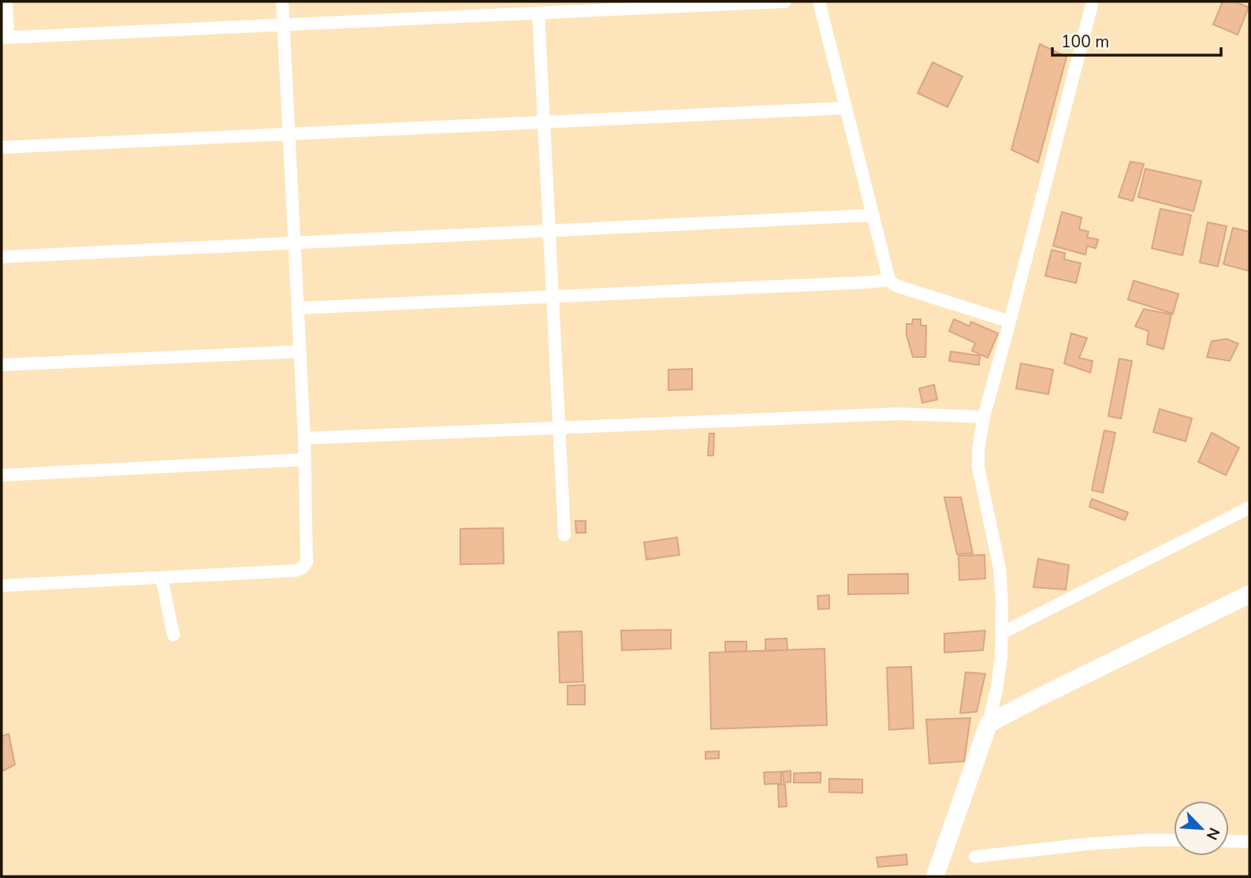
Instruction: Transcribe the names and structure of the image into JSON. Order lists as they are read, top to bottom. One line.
{"scale_bar":"100 m","north":"bottom right"}
